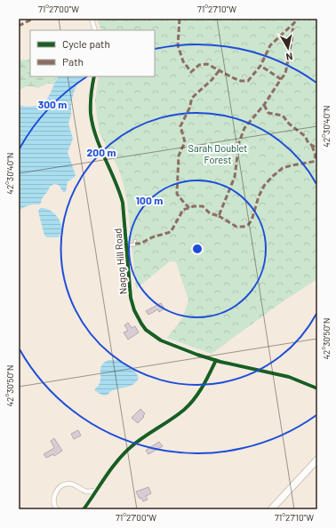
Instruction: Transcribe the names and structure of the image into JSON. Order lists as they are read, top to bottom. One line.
{"streets":{"street":["Nagog Hill Road"]},"parks":["Sarah Doublet Forest"],"legend":["Cycle path","Path"],"north":"bottom","coordinates":["71°27'00\"W","71°27'10\"W","42°30'40\"N","42°30'50\"N"],"rings":["300 m","200 m","100 m"]}
